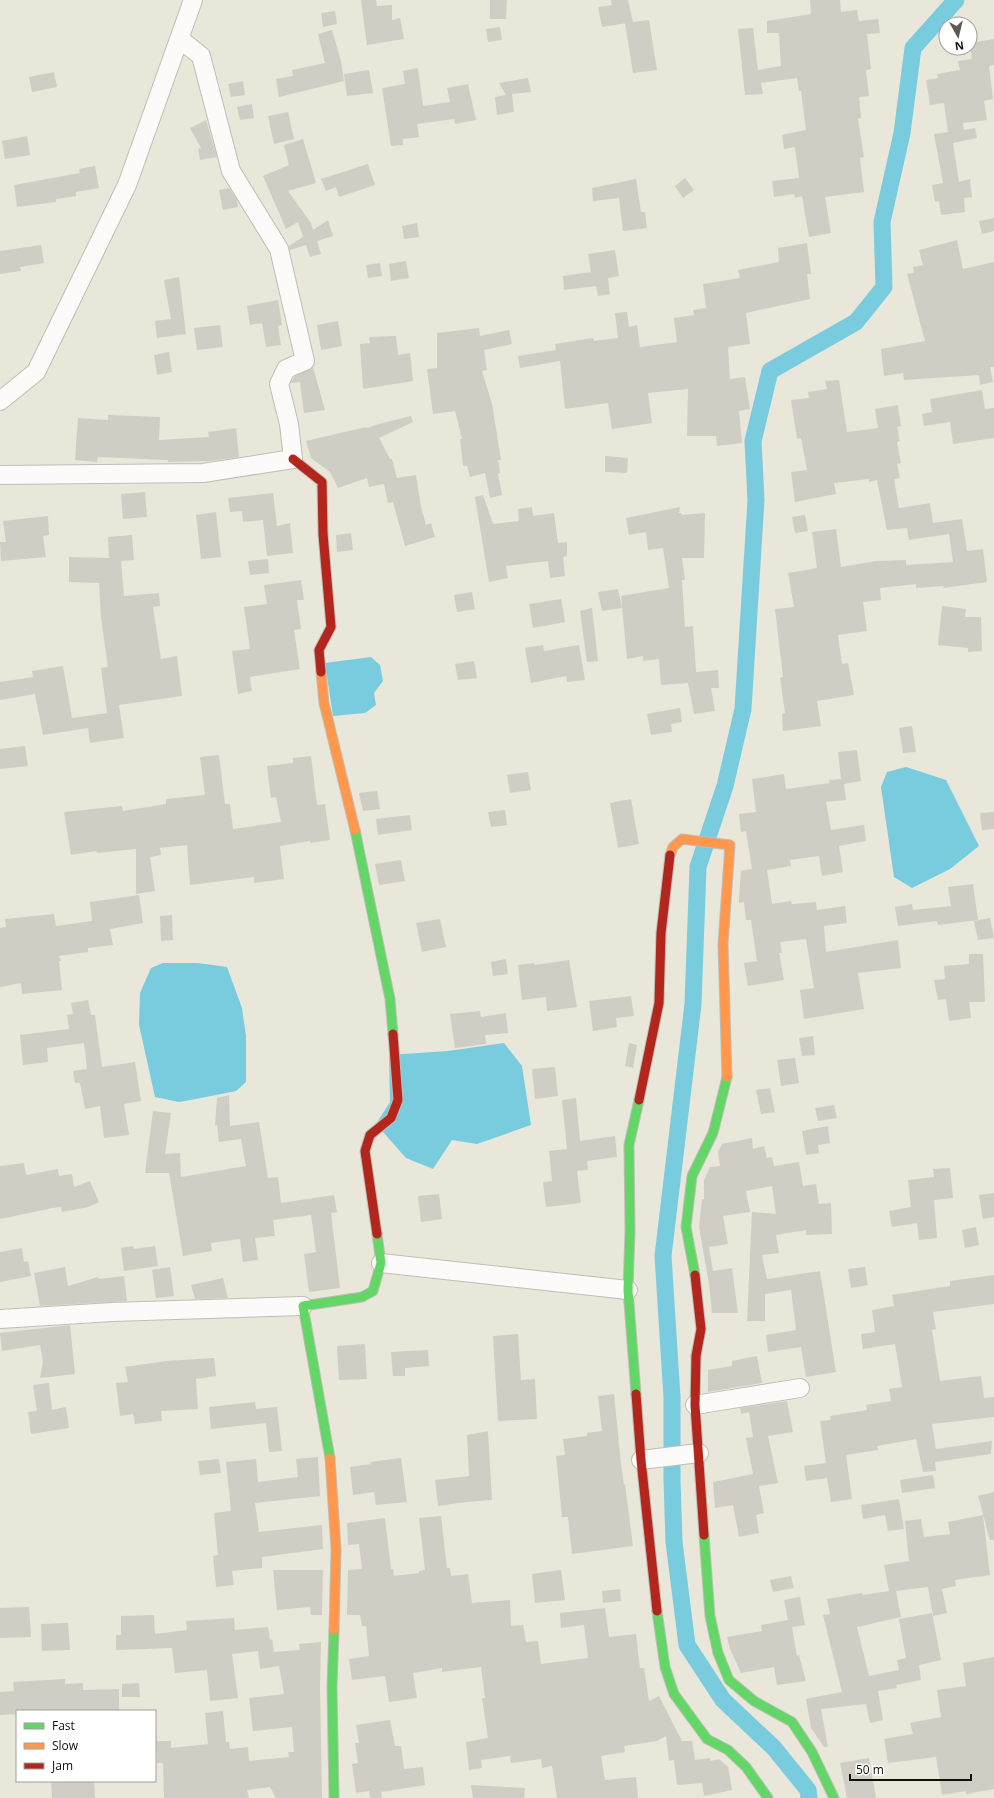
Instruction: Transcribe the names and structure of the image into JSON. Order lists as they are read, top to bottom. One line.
{"legend":["Fast","Slow","Jam"],"scale_bar":"50 m","north":"bottom"}
